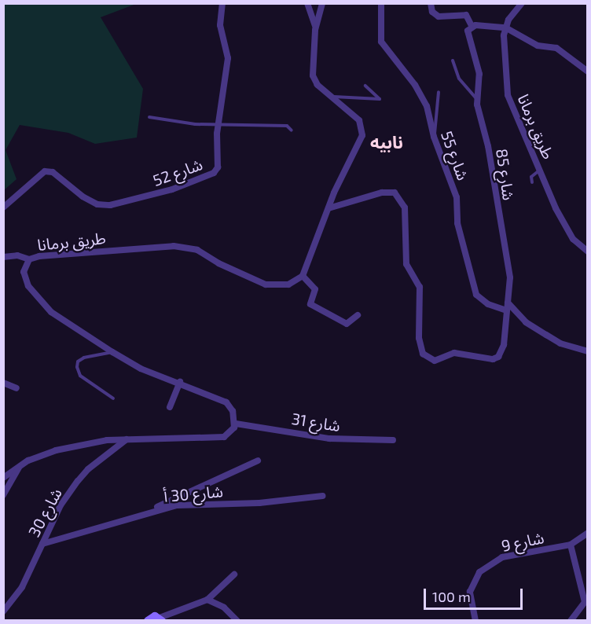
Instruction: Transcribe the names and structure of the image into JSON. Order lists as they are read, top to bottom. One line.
{"streets":{"street":["طريق برمانا","شارع 55","شارع 52","شارع 85","شارع 31","شارع 30 أ","شارع 30","شارع 9"]},"crossings":[["طريق برمانا","شارع 31"],["شارع 55","شارع 85"],["شارع 30 أ","شارع 30"]],"districts":["نابيه"],"scale_bar":"100 m"}
